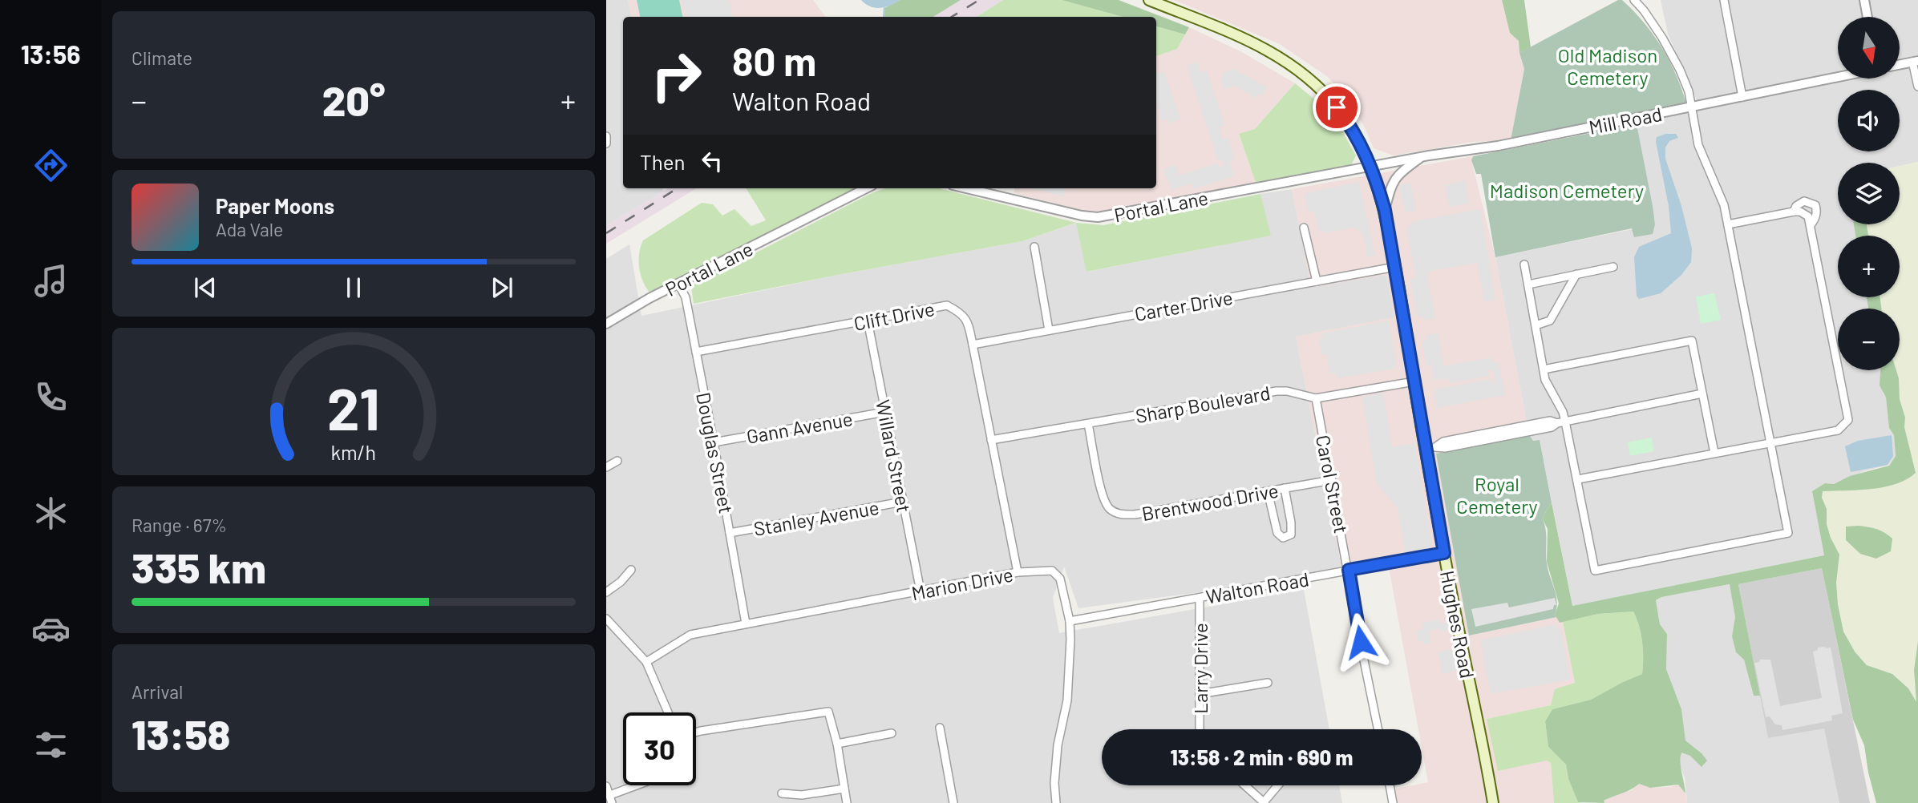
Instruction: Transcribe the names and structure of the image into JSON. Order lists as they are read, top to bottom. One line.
{"streets":{"main road":["Hughes Road"],"street":["Mill Road","Portal Lane","Carter Drive","Clift Drive","Sharp Boulevard","Gann Avenue","Douglas Street","Willard Street","Carol Street","Brentwood Drive","Stanley Avenue","Marion Drive","Walton Road","Larry Drive"]},"crossings":[["Mill Road","Portal Lane"],["Mill Road","Hughes Road"],["Portal Lane","Douglas Street"],["Portal Lane","Hughes Road"],["Carter Drive","Clift Drive"],["Carter Drive","Hughes Road"],["Clift Drive","Sharp Boulevard"],["Clift Drive","Douglas Street"],["Clift Drive","Willard Street"],["Clift Drive","Marion Drive"],["Sharp Boulevard","Carol Street"],["Sharp Boulevard","Brentwood Drive"],["Sharp Boulevard","Hughes Road"],["Gann Avenue","Douglas Street"],["Gann Avenue","Willard Street"],["Douglas Street","Stanley Avenue"],["Douglas Street","Marion Drive"],["Willard Street","Stanley Avenue"],["Willard Street","Marion Drive"],["Carol Street","Brentwood Drive"],["Carol Street","Walton Road"],["Marion Drive","Walton Road"],["Walton Road","Hughes Road"],["Walton Road","Larry Drive"]],"parks":["Old Madison Cemetery","Madison Cemetery","Royal Cemetery"],"north":"bottom","page":{"tabs":"13:56","tile":["Climate",["Range · 67%","335 km"],["Arrival","13:58"]],"map_buttons":["+","−"],"turn":["80 m","Walton Road"],"heat":["−","20°","+"],"then":"Then","song":["Paper Moons","Ada Vale"],"limit":"30","trip":"13:58 · 2 min · 690 m","gauge":["21","km/h"]}}
